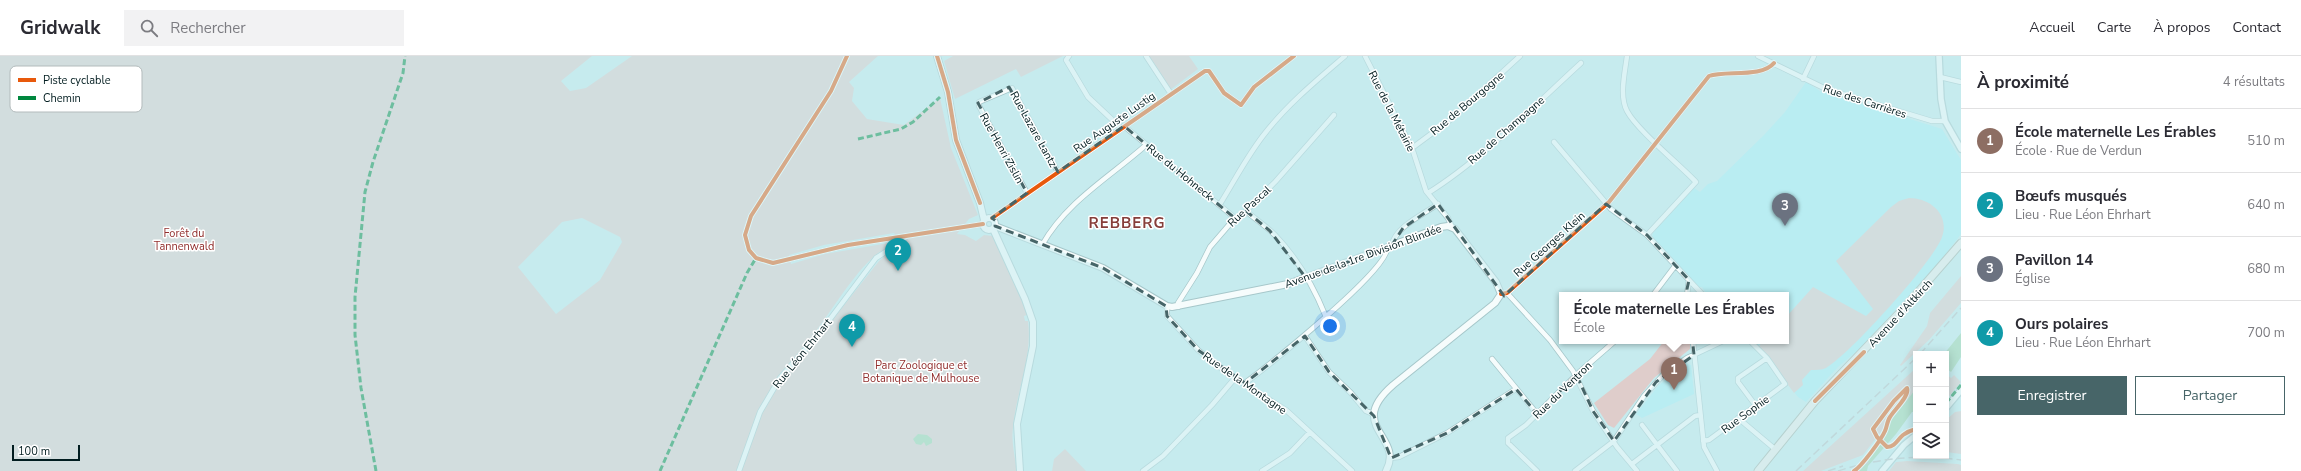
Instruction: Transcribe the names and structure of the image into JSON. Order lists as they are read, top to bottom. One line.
{"streets":{"main road":["Avenue de la 1re Division Blindée","Avenue d'Altkirch"],"street":["Rue des Carrières","Rue de Bourgogne","Rue de la Métairie","Rue Auguste Lustig","Rue Lazare Lantz","Rue de Champagne","Rue Henri Zislin","Rue du Hohneck","Rue Pascal","Rue Georges Klein","Rue Léon Ehrhart","Rue de la Montagne","Rue du Ventron","Rue Sophie"]},"crossings":[["Rue des Carrières","Rue Georges Klein"],["Rue de Bourgogne","Rue de la Métairie"],["Rue de la Métairie","Rue de Champagne"],["Rue de la Métairie","Avenue de la 1re Division Blindée"],["Rue Auguste Lustig","Rue Lazare Lantz"],["Rue Auguste Lustig","Rue Henri Zislin"],["Rue Auguste Lustig","Rue du Hohneck"],["Rue Auguste Lustig","Avenue de la 1re Division Blindée"],["Rue Lazare Lantz","Rue Henri Zislin"],["Rue du Hohneck","Rue Pascal"],["Rue Pascal","Avenue de la 1re Division Blindée"],["Rue Georges Klein","Avenue de la 1re Division Blindée"],["Avenue de la 1re Division Blindée","Rue de la Montagne"]],"districts":["REBBERG"],"parks":["Forêt du Tannenwald","Parc Zoologique et Botanique de Mulhouse"],"legend":["Piste cyclable","Chemin"],"scale_bar":"100 m","page":{"header":"Gridwalk","search":"Rechercher","nav":["Accueil","Carte","À propos","Contact"],"heading":["À proximité","4 résultats"],"list":[{"mark":"1","name":"École maternelle Les Érables","note":"École · Rue de Verdun","value":"510 m"},{"mark":"2","name":"Bœufs musqués","note":"Lieu · Rue Léon Ehrhart","value":"640 m"},{"mark":"3","name":"Pavillon 14","note":"Église","value":"680 m"},{"mark":"4","name":"Ours polaires","note":"Lieu · Rue Léon Ehrhart","value":"700 m"}],"pins":["3","2","4","1"],"popup":["École maternelle Les Érables","École"],"map_buttons":["+","−"],"buttons":["Enregistrer","Partager"],"scale":"100 m"}}
